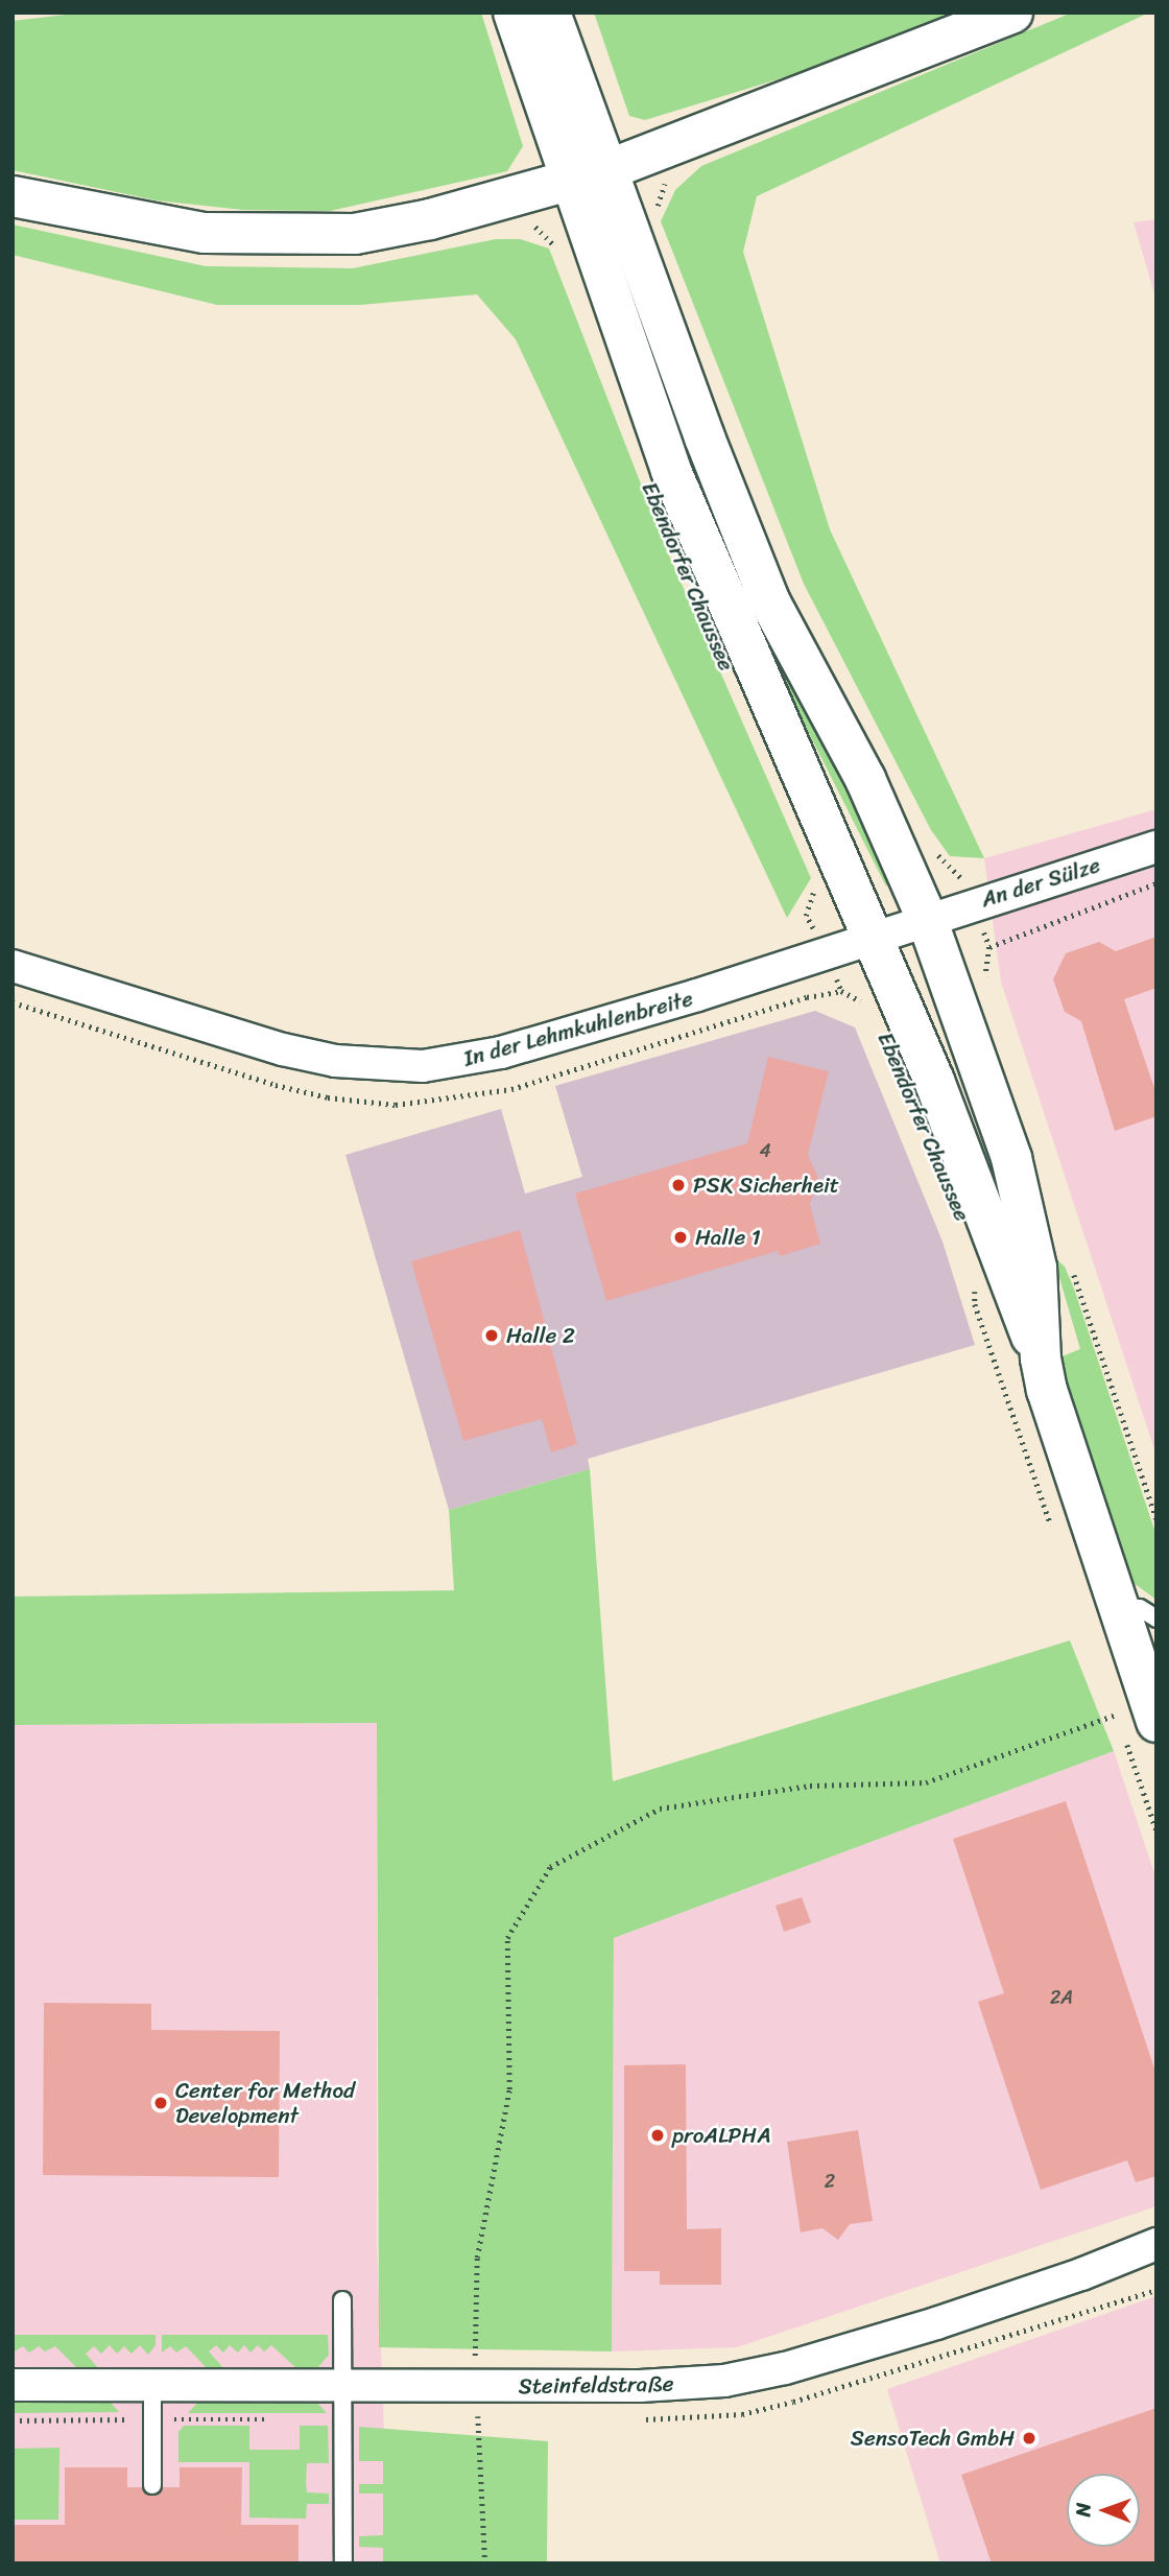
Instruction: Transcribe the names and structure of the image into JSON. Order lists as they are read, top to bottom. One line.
{"streets":{"main road":["Ebendorfer Chaussee"],"street":["An der Sülze","In der Lehmkuhlenbreite","Steinfeldstraße"]},"crossings":[["Ebendorfer Chaussee","An der Sülze"],["Ebendorfer Chaussee","In der Lehmkuhlenbreite"],["An der Sülze","In der Lehmkuhlenbreite"]],"places":["PSK Sicherheit","Halle 1","Halle 2","Center for Method Development","proALPHA","SensoTech GmbH"],"house_numbers":["4","2A","2"],"north":"left"}
